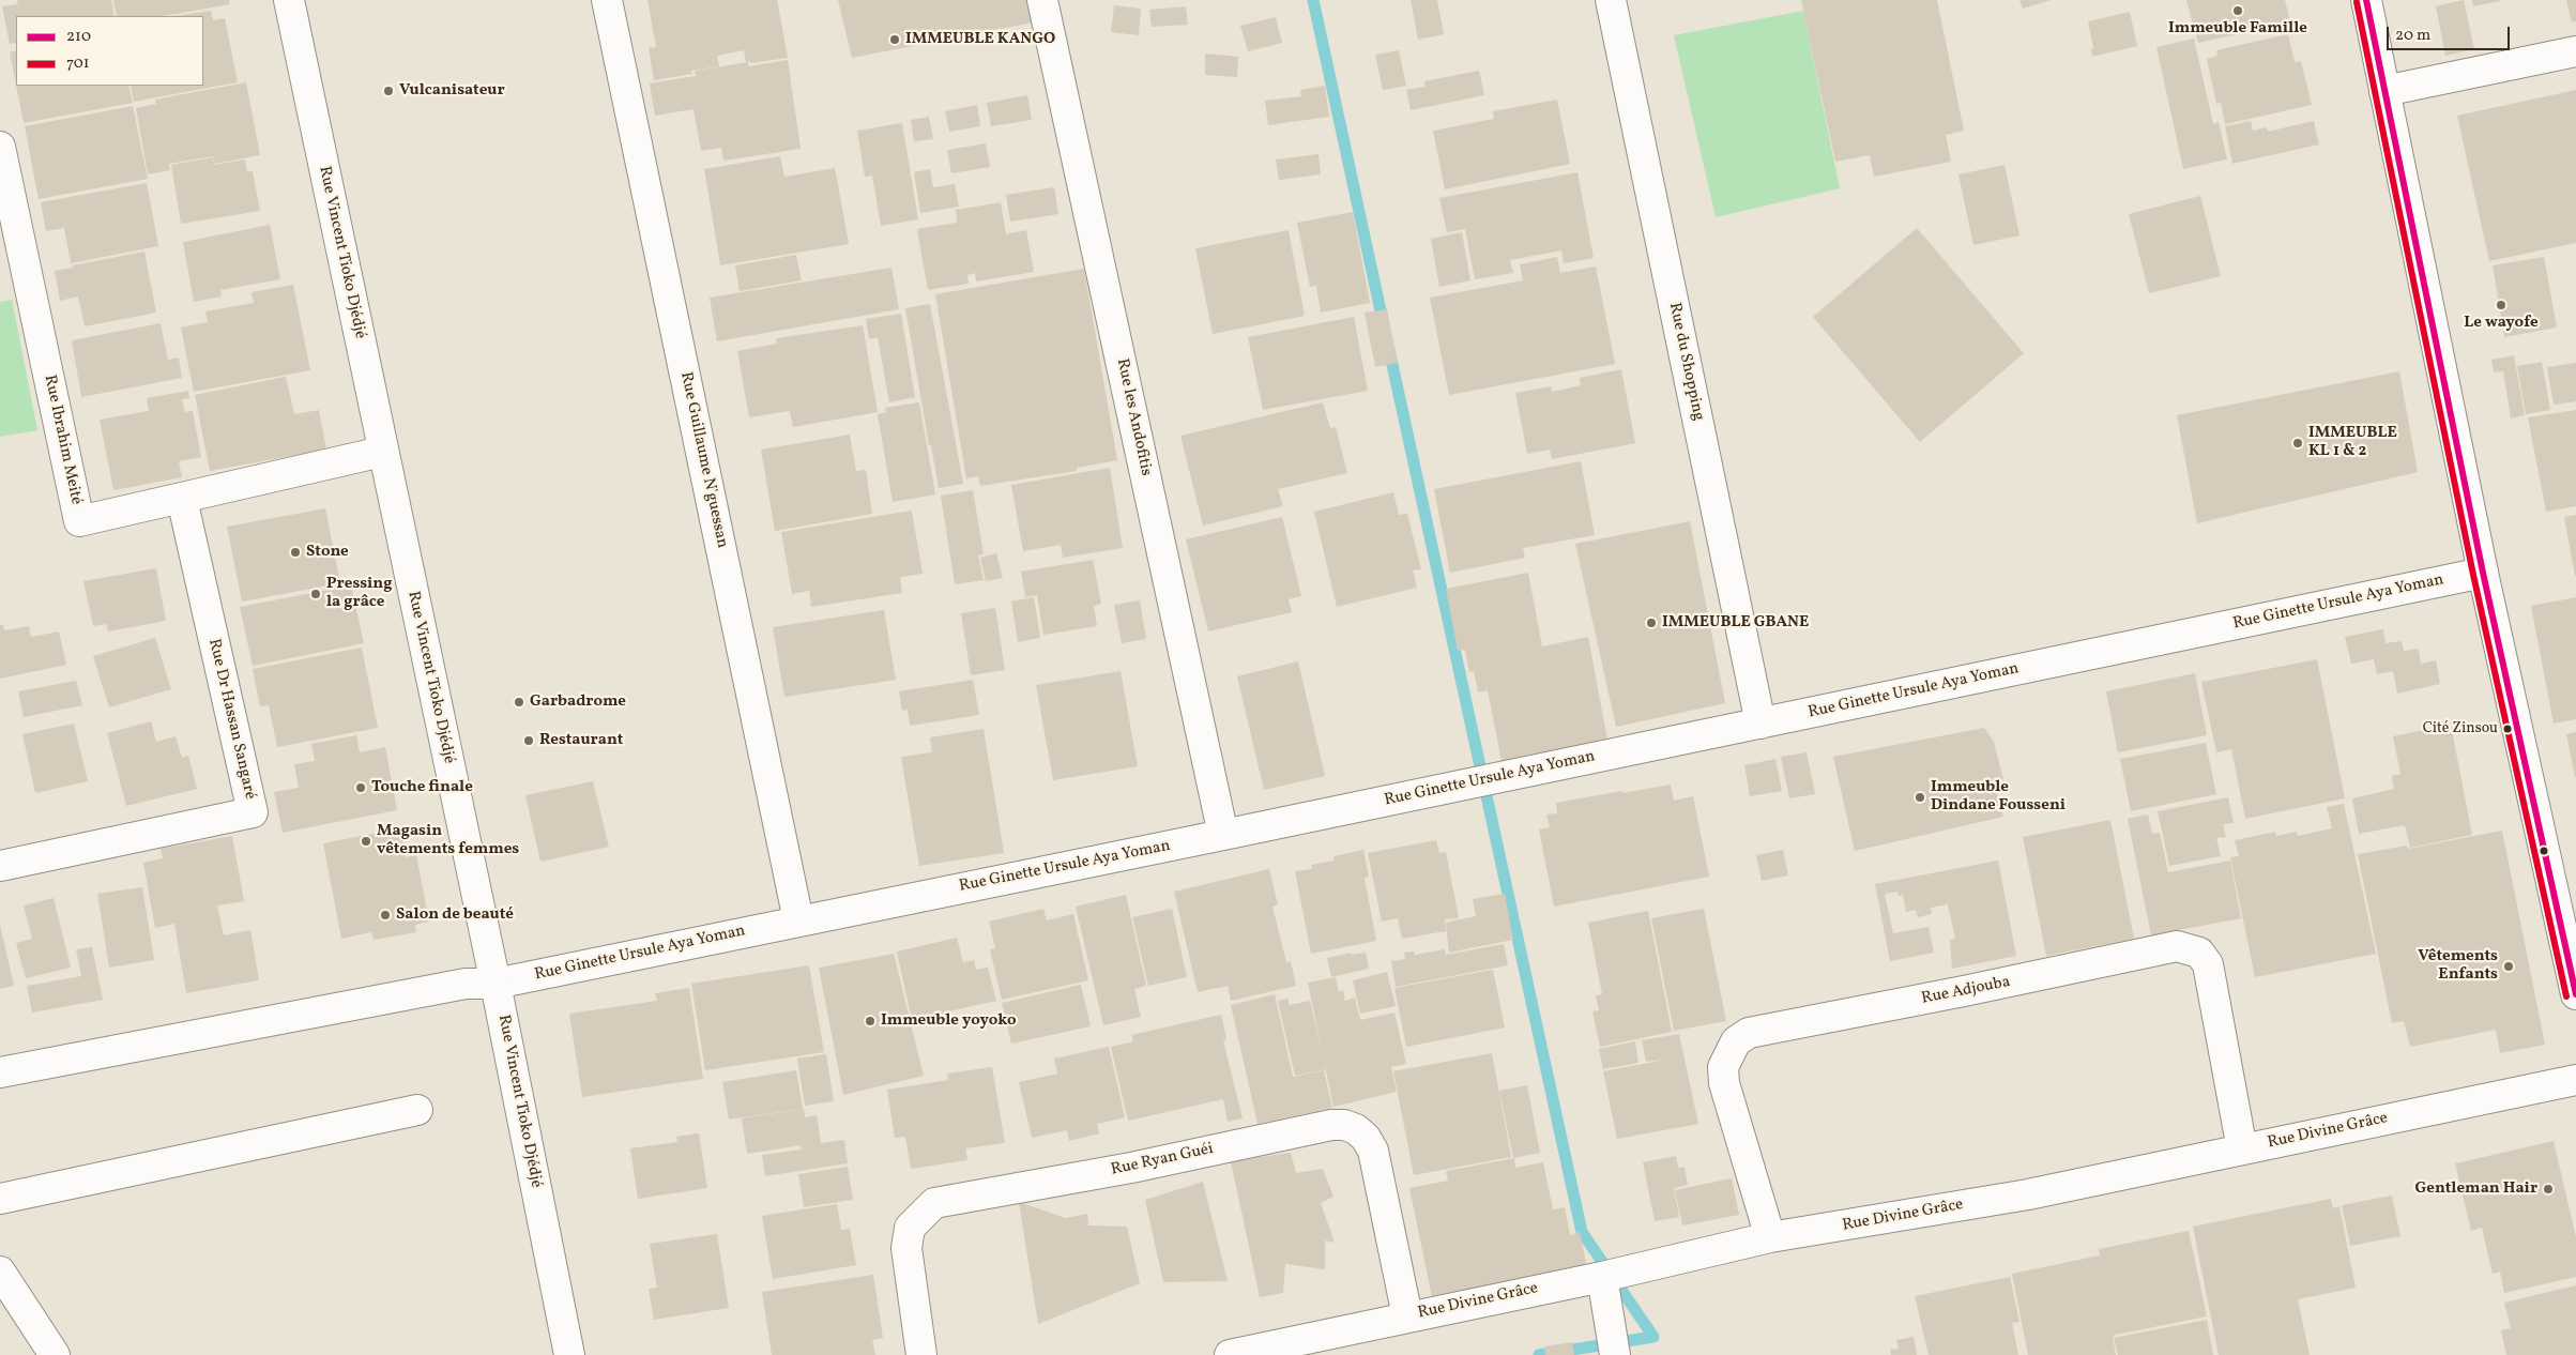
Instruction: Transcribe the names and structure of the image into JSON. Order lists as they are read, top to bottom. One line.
{"streets":{"street":["Rue Vincent Tioko Djédjé","Rue du Shopping","Rue les Andofitis","Rue Ibrahim Meité","Rue Guillaume N'guessan","Rue Ginette Ursule Aya Yoman","Rue Dr Hassan Sangaré","Rue Adjouba","Rue Divine Grâce","Rue Ryan Guéi"]},"crossings":[["Rue Vincent Tioko Djédjé","Rue Ibrahim Meité"],["Rue Vincent Tioko Djédjé","Rue Ginette Ursule Aya Yoman"],["Rue du Shopping","Rue Ginette Ursule Aya Yoman"],["Rue les Andofitis","Rue Ginette Ursule Aya Yoman"],["Rue Ibrahim Meité","Rue Dr Hassan Sangaré"],["Rue Guillaume N'guessan","Rue Ginette Ursule Aya Yoman"],["Rue Adjouba","Rue Divine Grâce"],["Rue Divine Grâce","Rue Ryan Guéi"]],"places":["Immeuble Famille","IMMEUBLE KANGO","Vulcanisateur","Le wayofe","IMMEUBLE KL 1 & 2","Stone","Pressing la grâce","IMMEUBLE GBANE","Garbadrome","Cité Zinsou","Restaurant","Touche finale","Immeuble Dindane Fousseni","Magasin vêtements femmes","Salon de beauté","Vêtements Enfants","Immeuble yoyoko","Gentleman Hair"],"lines":["transit line 210","transit line 701"],"legend":["210","701"],"scale_bar":"20 m"}
